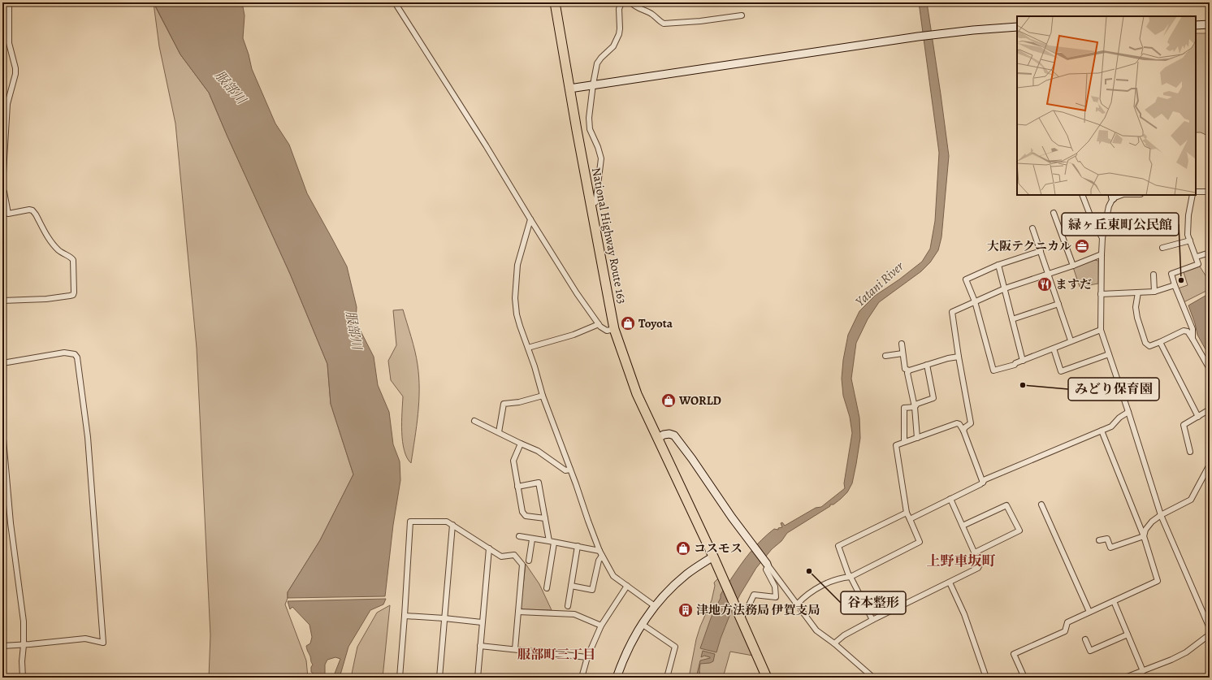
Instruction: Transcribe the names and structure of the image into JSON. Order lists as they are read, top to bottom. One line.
{"streets":{"highway":["National Highway Route 163"]},"districts":["上野車坂町","服部町三丁目"],"water":["服部川","Yatani River"],"places":{"office":["大阪テクニカル"],"other":["緑ヶ丘東町公民館","みどり保育園","谷本整形"],"restaurant":["ますだ"],"shop":["Toyota","WORLD","コスモス"],"building":["津地方法務局 伊賀支局"]}}
